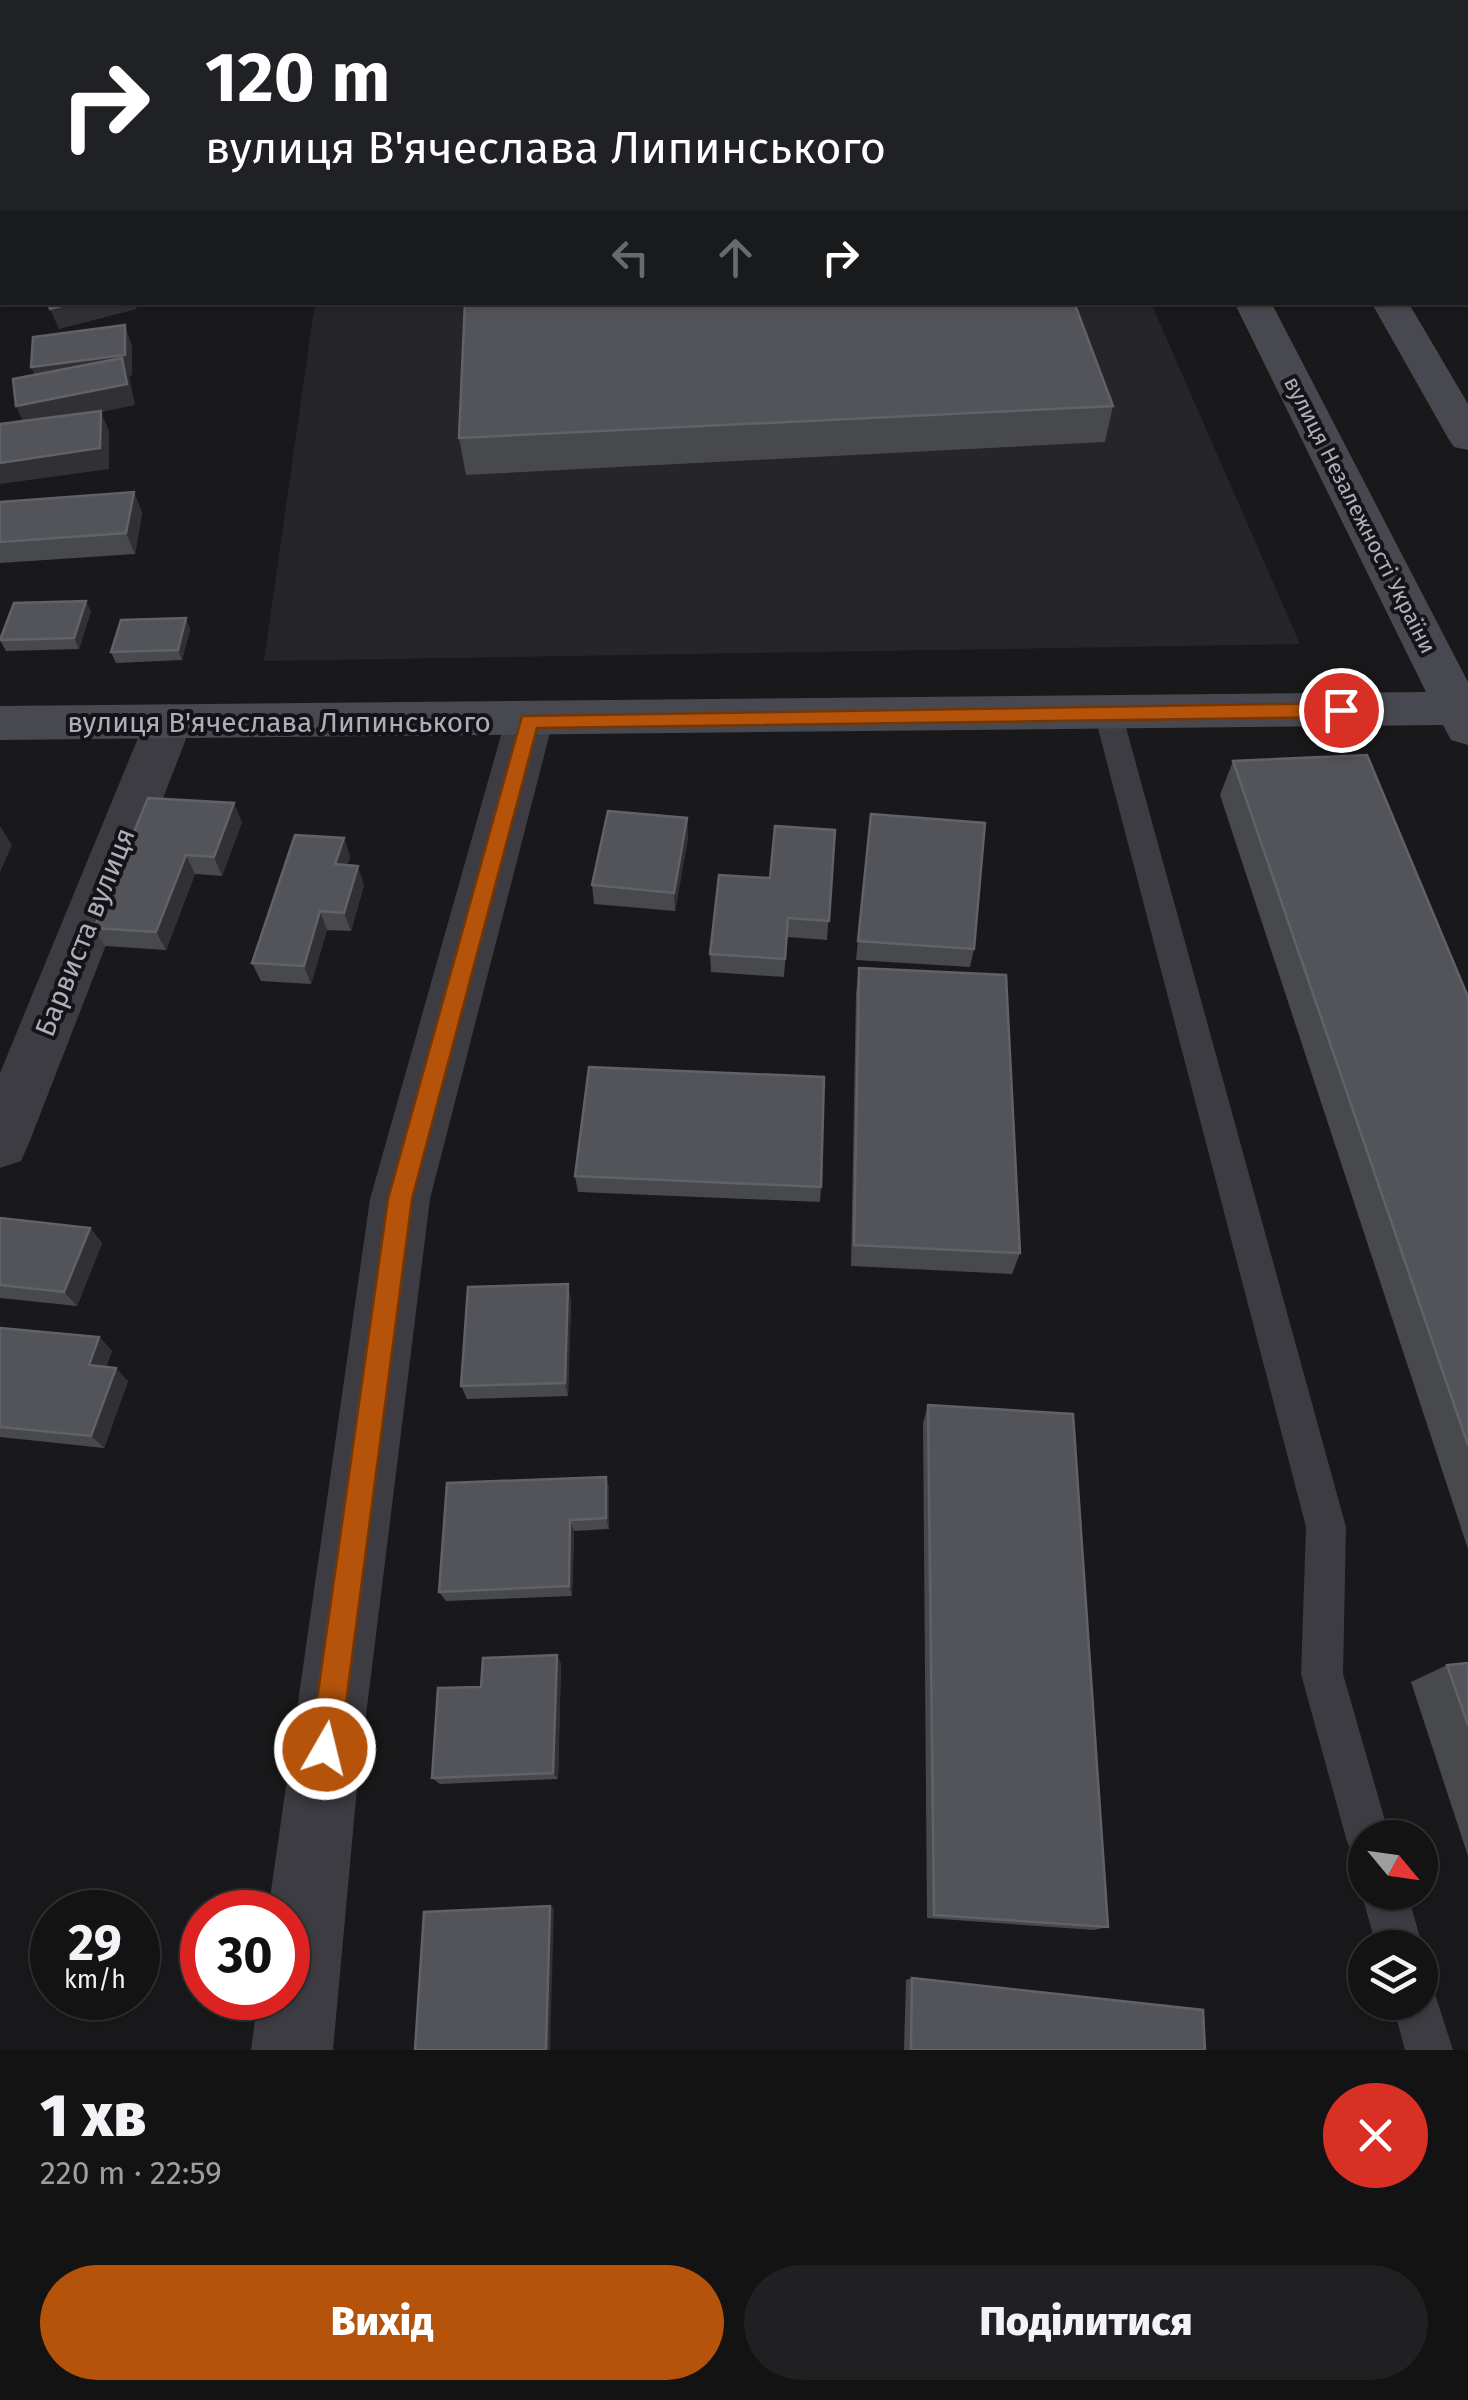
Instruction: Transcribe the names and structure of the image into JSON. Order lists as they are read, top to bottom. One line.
{"streets":{"street":["вулиця Незалежності України","вулиця В'ячеслава Липинського","Барвиста вулиця"]},"crossings":[["вулиця Незалежності України","вулиця В'ячеслава Липинського"],["вулиця В'ячеслава Липинського","Барвиста вулиця"]],"north":"bottom right","page":{"turn":["120 m","вулиця В'ячеслава Липинського"],"speed":"29 km/h","limit":"30","heading":["1 хв","220 m · 22:59"],"buttons":["Вихід","Поділитися"]}}
